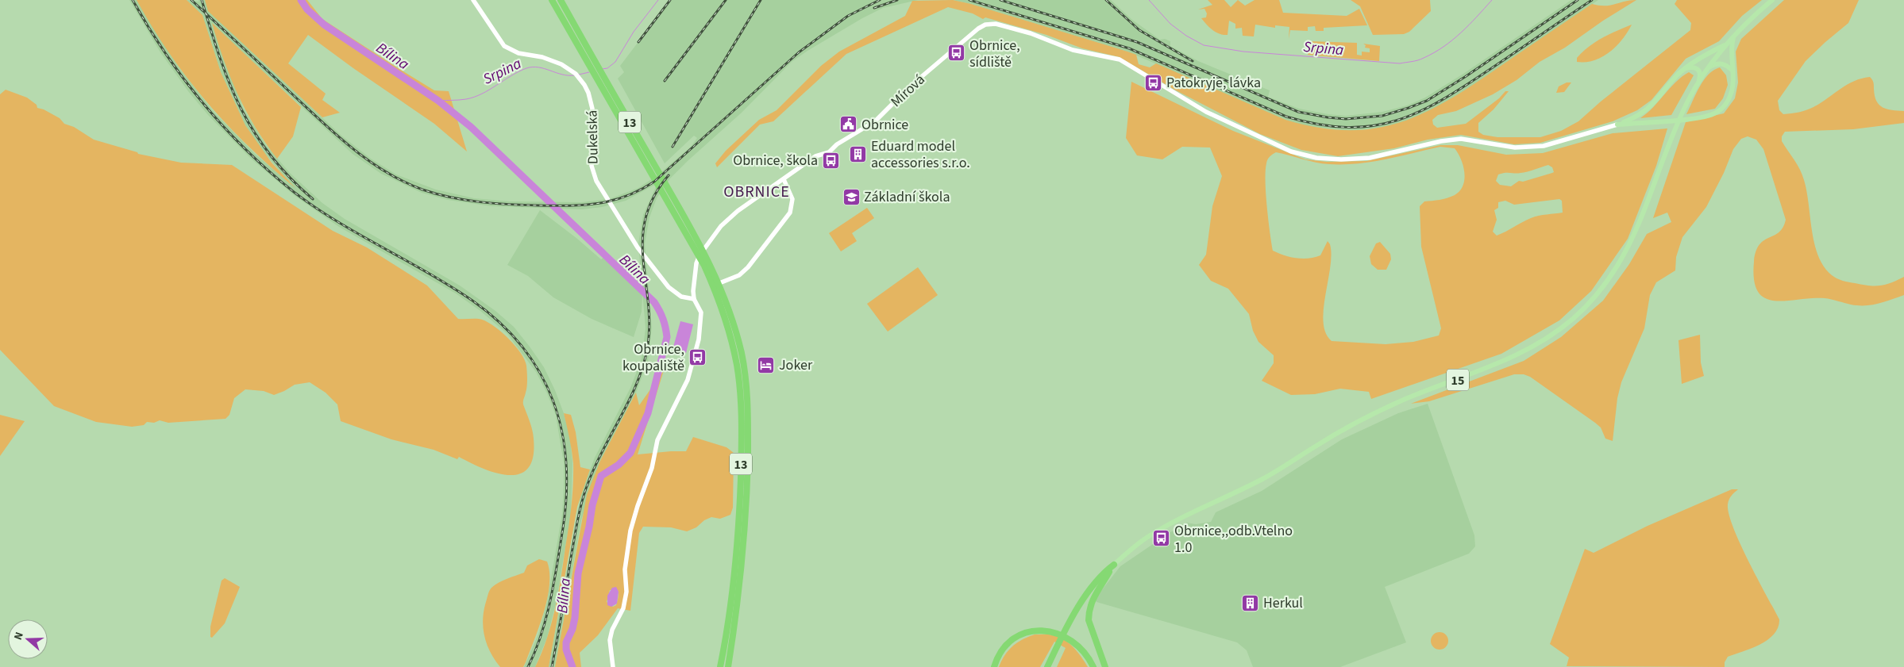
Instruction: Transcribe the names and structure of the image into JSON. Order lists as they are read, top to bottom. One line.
{"streets":{"highway":["13"],"main road":["15"],"street":["Mírová","Dukelská"]},"crossings":[["Mírová","Dukelská"]],"districts":["OBRNICE"],"water":["Srpina","Bílina"],"places":{"bus stop":["Obrnice, sídliště","Patokryje, lávka","Obrnice, škola","Obrnice, koupaliště","Obrnice,,odb.Vtelno 1.0"],"public building":["Obrnice"],"building":["Eduard model accessories s.r.o.","Herkul"],"school or university":["Základní škola"],"hotel":["Joker"]},"north":"left"}
